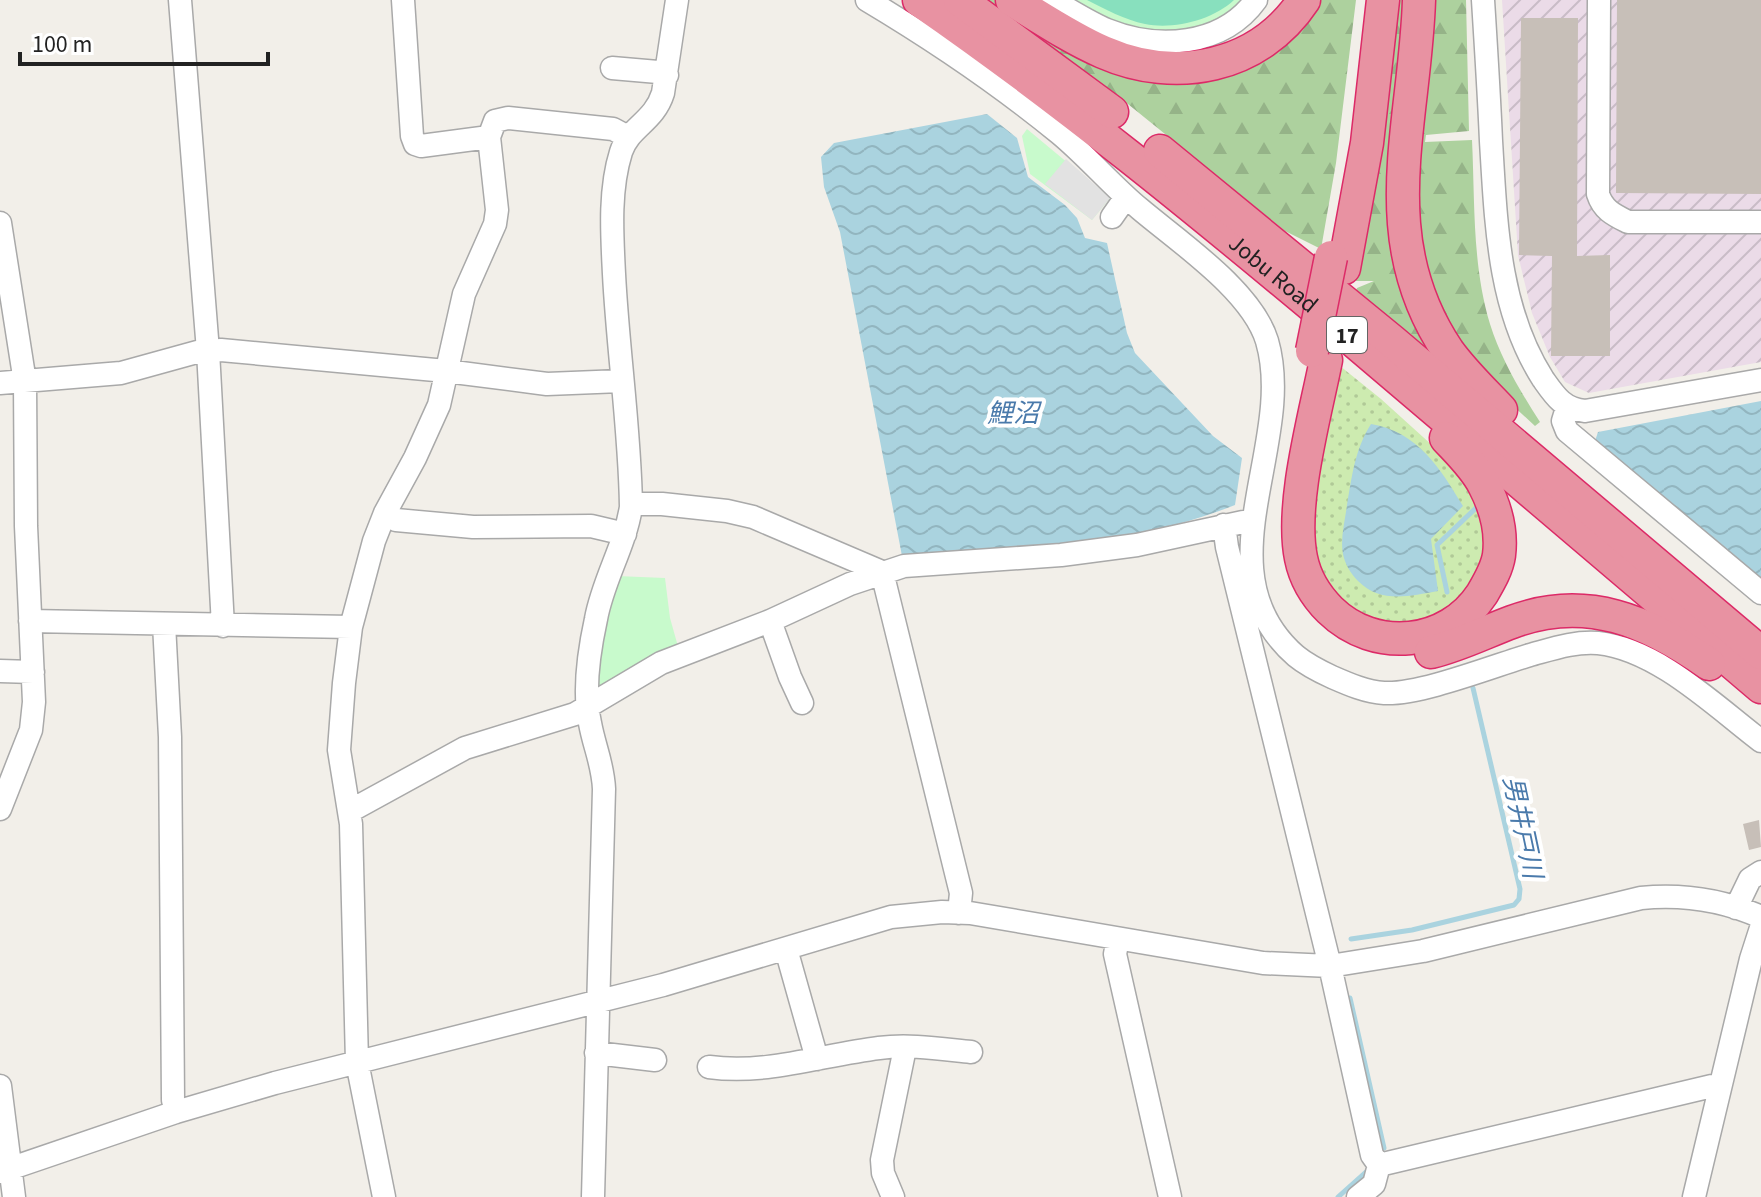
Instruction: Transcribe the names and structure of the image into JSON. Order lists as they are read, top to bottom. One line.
{"streets":{"highway":["Jobu Road","17"]},"water":["鯉沼","男井戸川"],"scale_bar":"100 m"}
